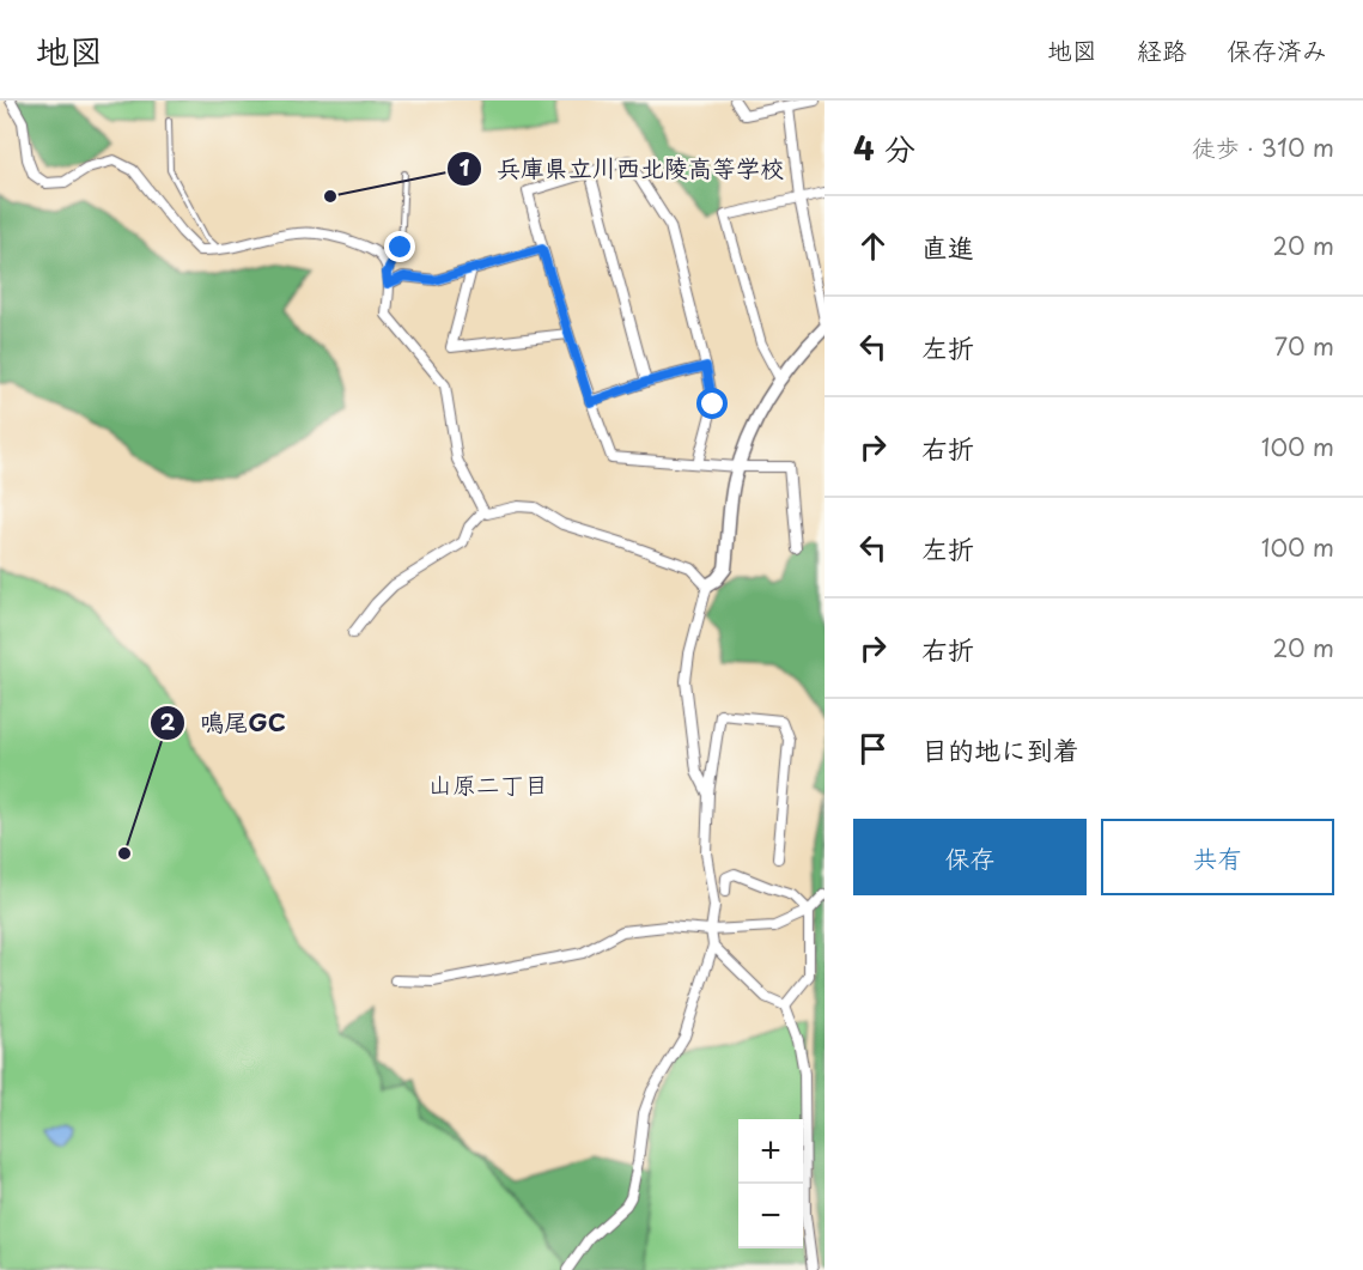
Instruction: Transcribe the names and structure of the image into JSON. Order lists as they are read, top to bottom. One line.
{"districts":["山原二丁目"],"places":["兵庫県立川西北陵高等学校","鳴尾GC"],"page":{"header":"地図","nav":["地図","経路","保存済み"],"heading":["4 分","徒歩 · 310 m"],"list":[["直進","20 m"],["左折","70 m"],["右折","100 m"],["左折","100 m"],["右折","20 m"],"目的地に到着"],"buttons":["保存","共有"],"map_buttons":["+","−"]}}
